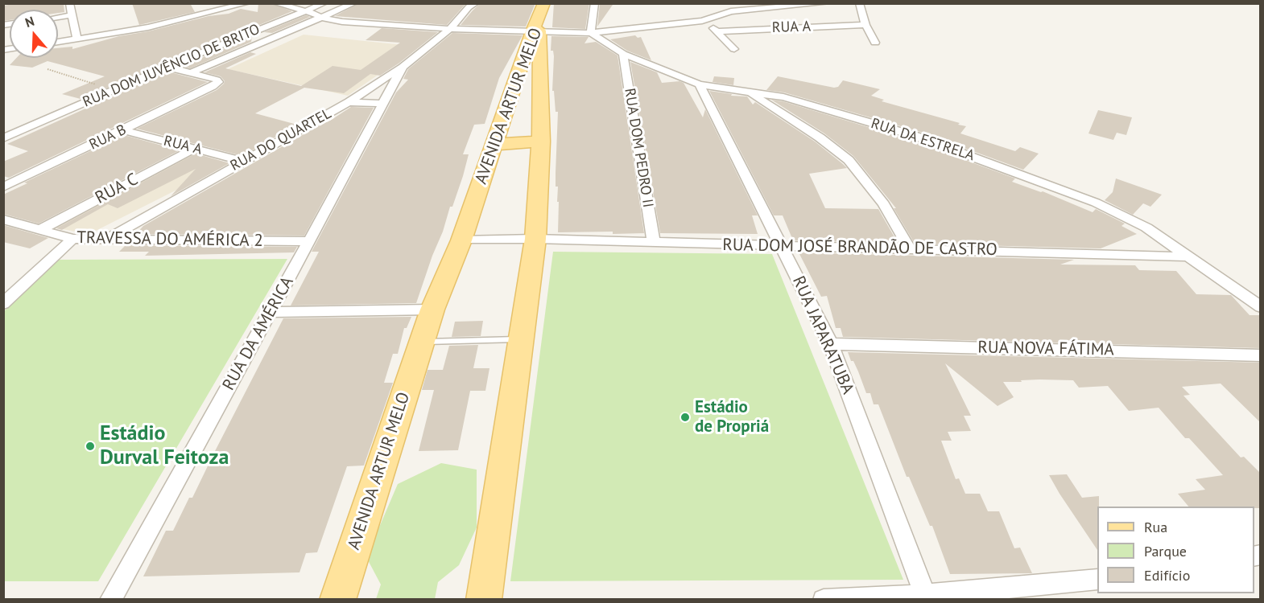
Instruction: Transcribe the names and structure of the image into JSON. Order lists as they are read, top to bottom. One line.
{"streets":{"main road":["AVENIDA ARTUR MELO"],"street":["RUA A","RUA DOM JUVÊNCIO DE BRITO","RUA B","RUA DO QUARTEL","RUA DA ESTRELA","RUA DOM PEDRO II","RUA C","TRAVESSA DO AMÉRICA 2","RUA DOM JOSÉ BRANDÃO DE CASTRO","RUA DA AMÉRICA","RUA JAPARATUBA","RUA NOVA FÁTIMA"]},"crossings":[["RUA A","RUA B"],["RUA A","RUA DO QUARTEL"],["RUA A","RUA C"],["AVENIDA ARTUR MELO","RUA DOM JOSÉ BRANDÃO DE CASTRO"],["RUA DO QUARTEL","TRAVESSA DO AMÉRICA 2"],["RUA DO QUARTEL","RUA DA AMÉRICA"],["RUA DA ESTRELA","RUA DOM PEDRO II"],["RUA DA ESTRELA","RUA DOM JOSÉ BRANDÃO DE CASTRO"],["RUA DA ESTRELA","RUA JAPARATUBA"],["RUA DOM PEDRO II","RUA DOM JOSÉ BRANDÃO DE CASTRO"],["RUA C","TRAVESSA DO AMÉRICA 2"],["TRAVESSA DO AMÉRICA 2","RUA DA AMÉRICA"],["RUA DOM JOSÉ BRANDÃO DE CASTRO","RUA JAPARATUBA"],["RUA JAPARATUBA","RUA NOVA FÁTIMA"]],"places":["Estádio de Propriá","Estádio Durval Feitoza"],"legend":["Rua","Parque","Edifício"],"north":"top"}
